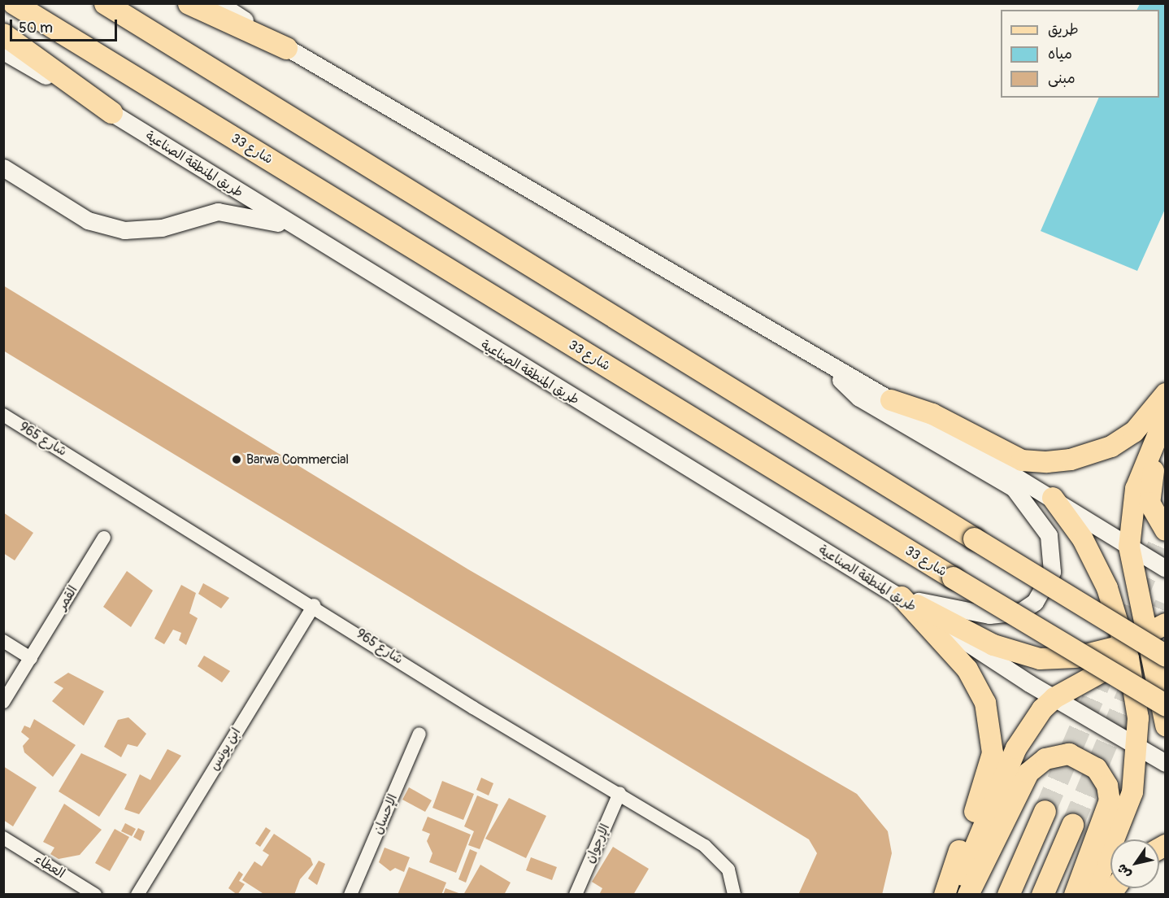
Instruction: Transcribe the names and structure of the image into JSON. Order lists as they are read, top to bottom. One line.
{"streets":{"highway":["شارع 33"],"street":["طريق المنطقة الصناعية","شارع 965","القمر","ابن يونس","الإحسان","الإرجوان","العطاء"]},"crossings":[["شارع 965","ابن يونس"],["شارع 965","الإرجوان"]],"places":["Barwa Commercial"],"legend":["طريق","مياه","مبنى"],"scale_bar":"50 m","north":"bottom left"}
